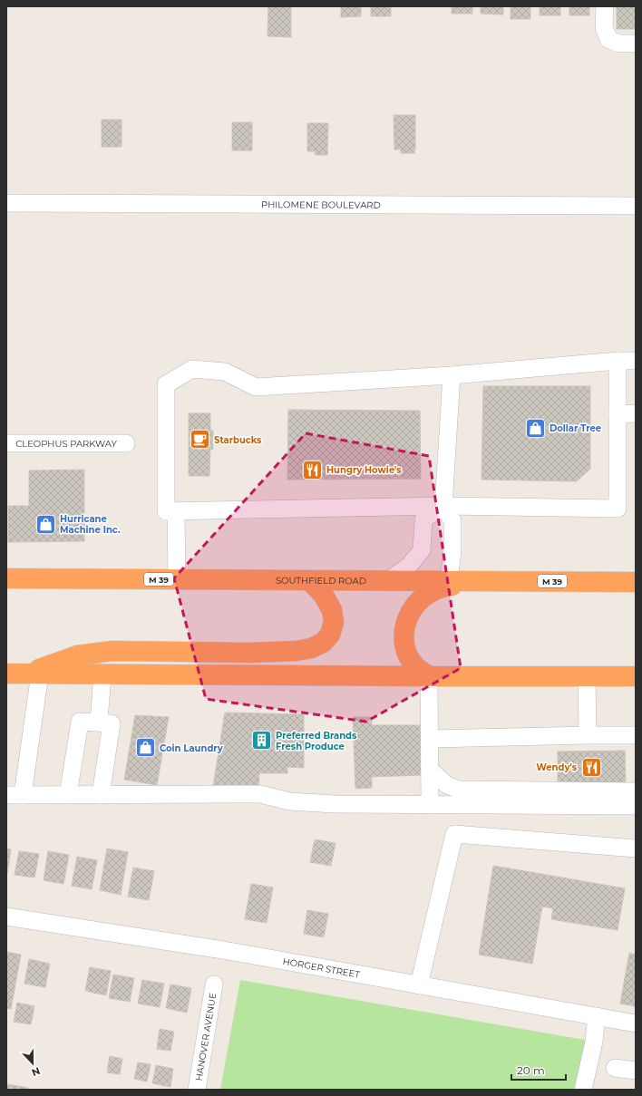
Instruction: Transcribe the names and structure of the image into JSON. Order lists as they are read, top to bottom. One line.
{"streets":{"highway":["M 39","SOUTHFIELD ROAD"],"street":["PHILOMENE BOULEVARD","CLEOPHUS PARKWAY","HORGER STREET","HANOVER AVENUE"]},"places":{"shop":["Dollar Tree","Hurricane Machine Inc.","Coin Laundry"],"cafe":["Starbucks"],"restaurant":["Hungry Howie's","Wendy's"],"building":["Preferred Brands Fresh Produce"]},"scale_bar":"20 m","north":"bottom"}
